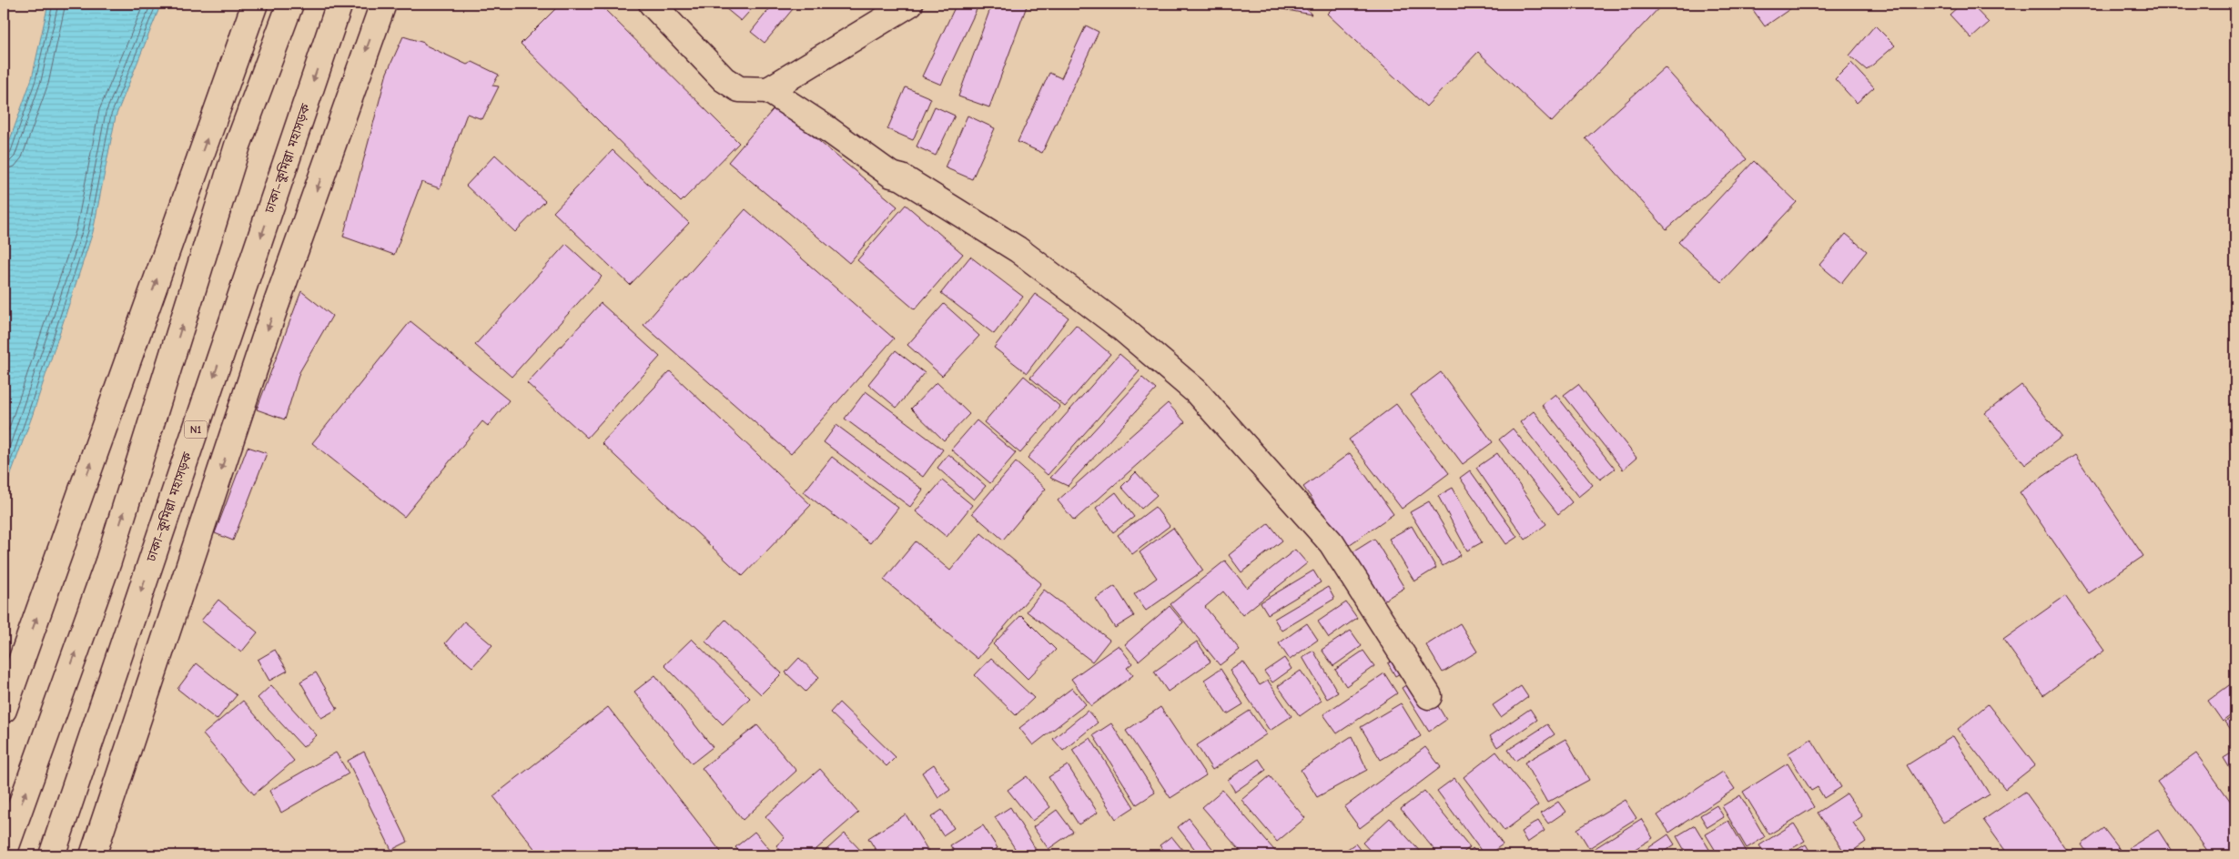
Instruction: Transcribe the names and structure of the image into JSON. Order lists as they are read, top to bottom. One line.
{"streets":{"main road":["ঢাকা–কুমিল্লা মহাসড়ক","N1"]}}
